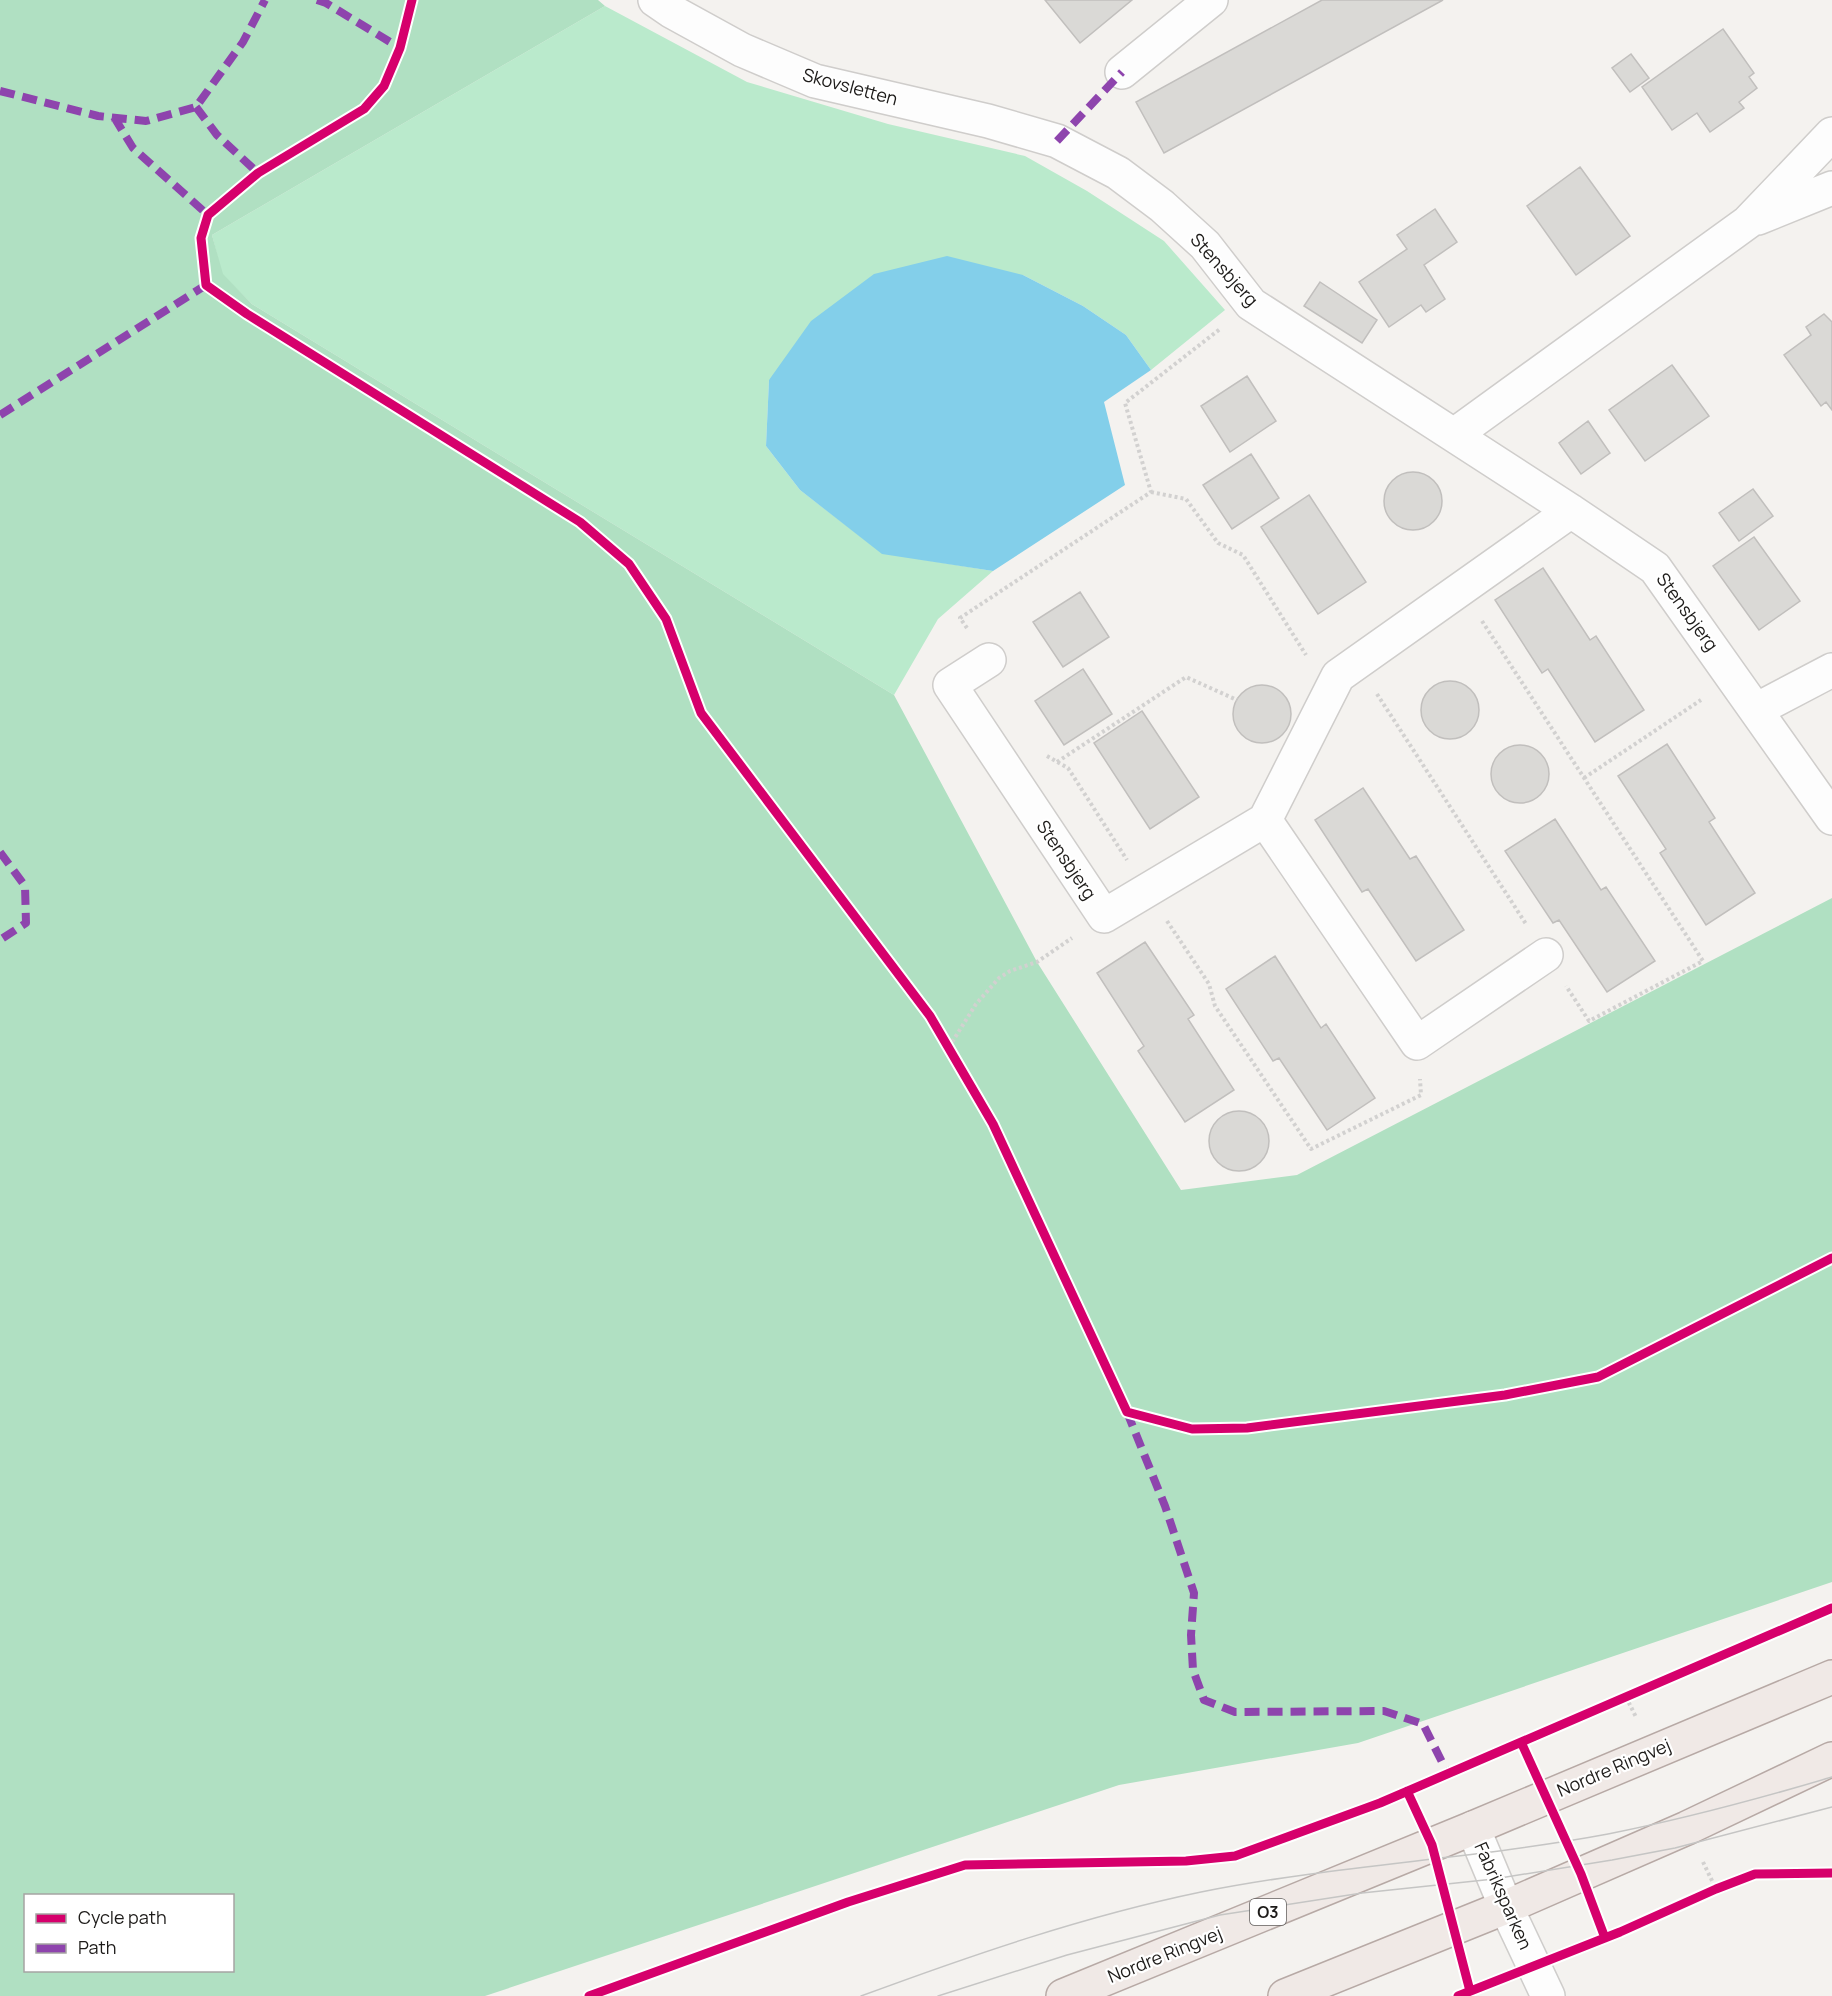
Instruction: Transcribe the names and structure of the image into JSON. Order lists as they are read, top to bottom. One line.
{"streets":{"main road":["Nordre Ringvej","O3"],"street":["Skovsletten","Stensbjerg","Fabriksparken"]},"crossings":[["Skovsletten","Stensbjerg"],["Nordre Ringvej","Fabriksparken"]],"legend":["Cycle path","Path"]}
